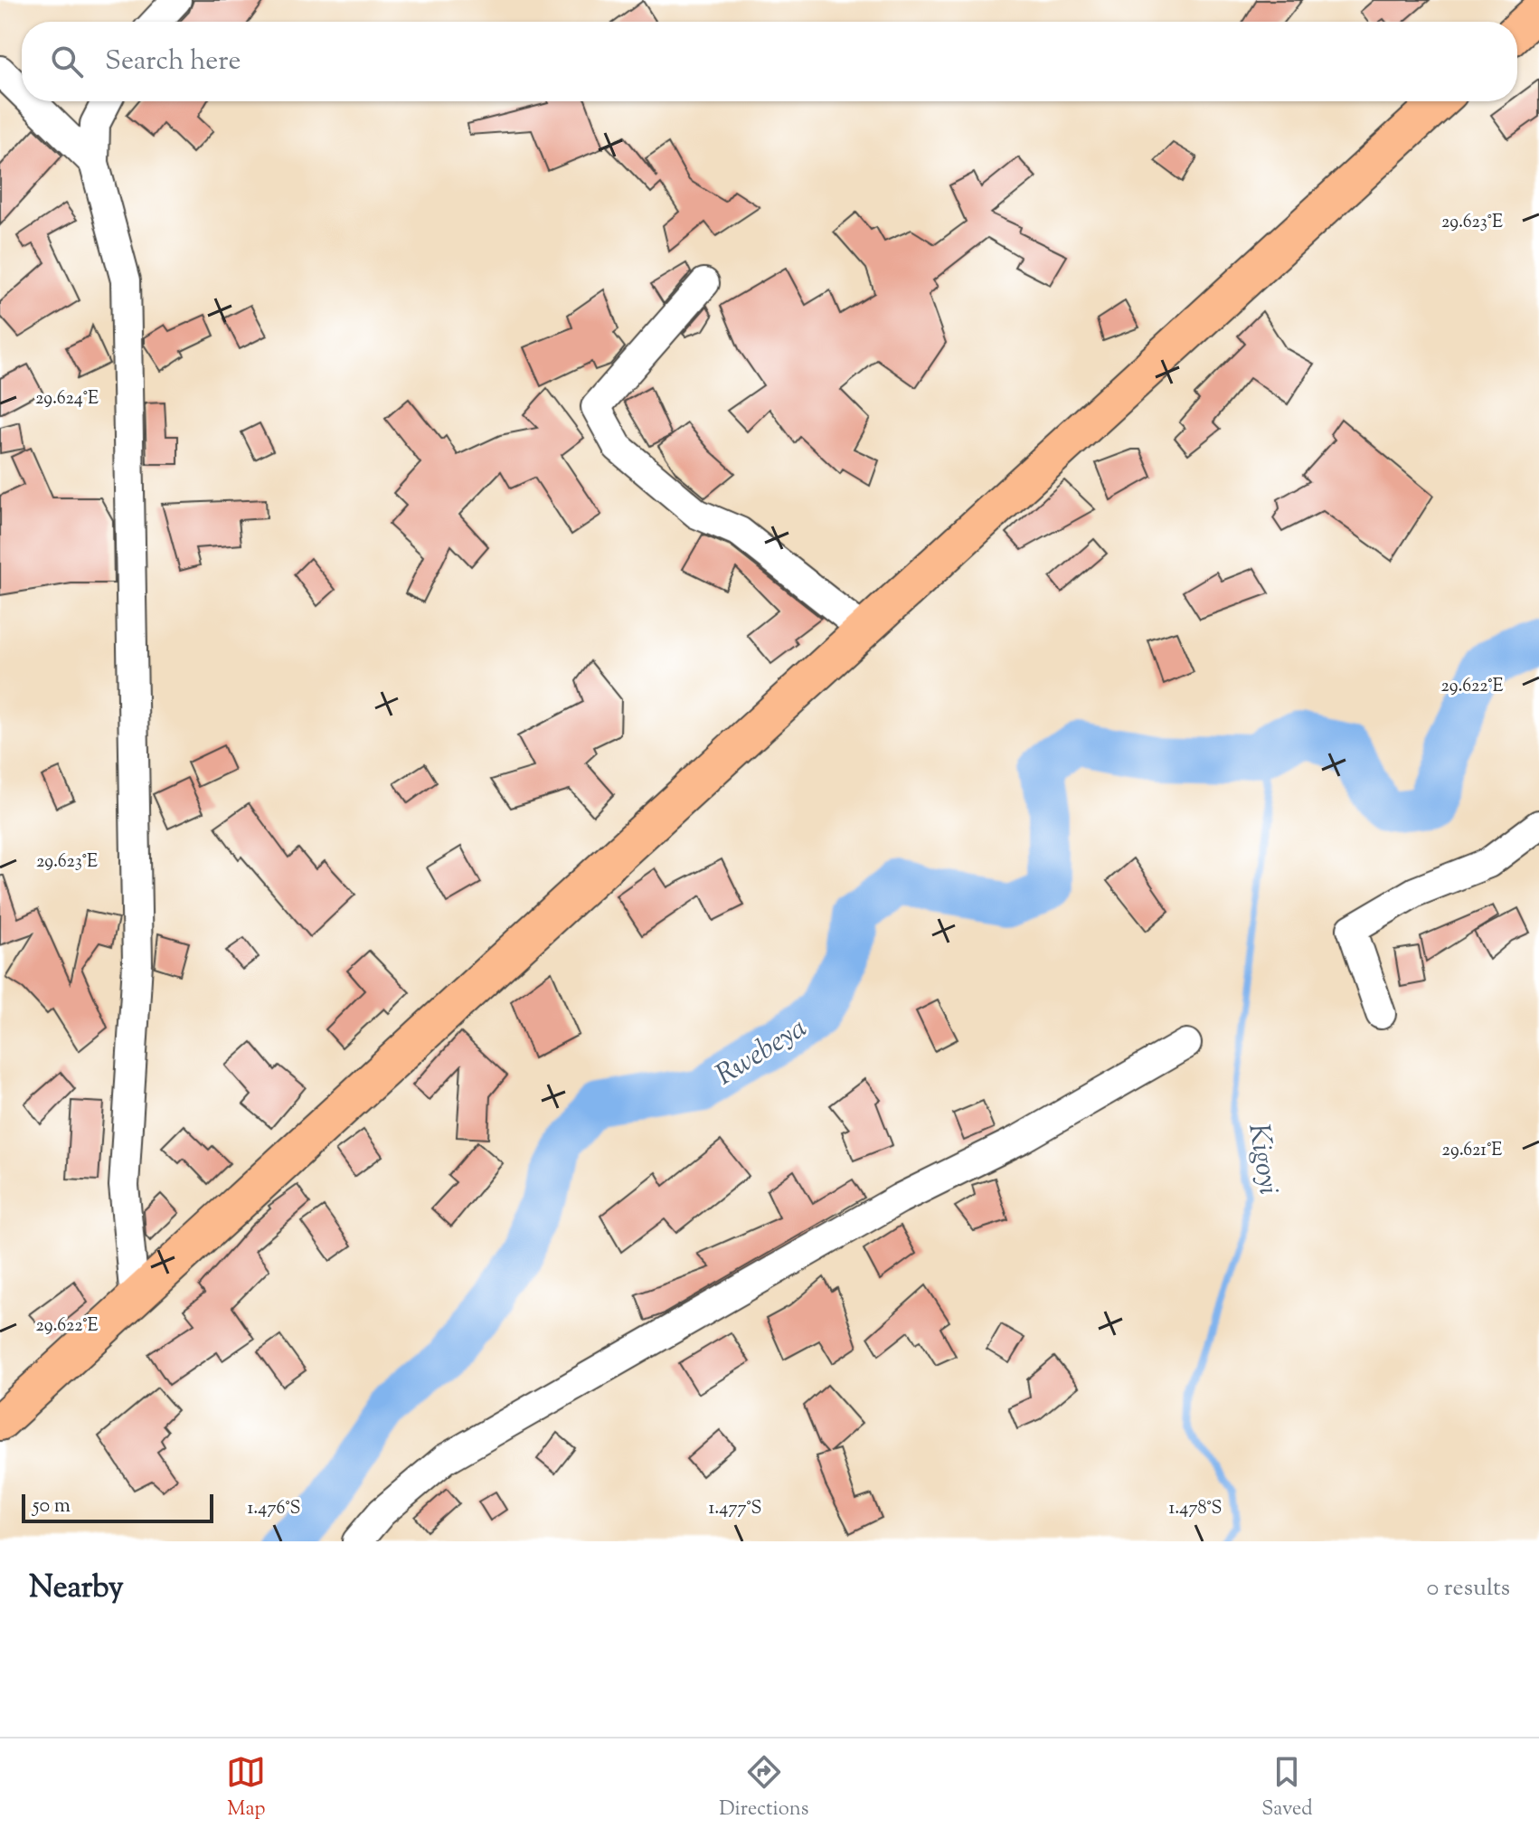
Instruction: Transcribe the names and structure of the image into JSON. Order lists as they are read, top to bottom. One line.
{"water":["Rwebeya","Kigoyi"],"scale_bar":"50 m","page":{"search":"Search here","scale":"50 m","heading":["Nearby","0 results"],"nav":["Map","Directions","Saved"]},"coordinates":["29.623°E","29.624°E","29.622°E","29.621°E","1.476°S","1.477°S","1.478°S"]}
